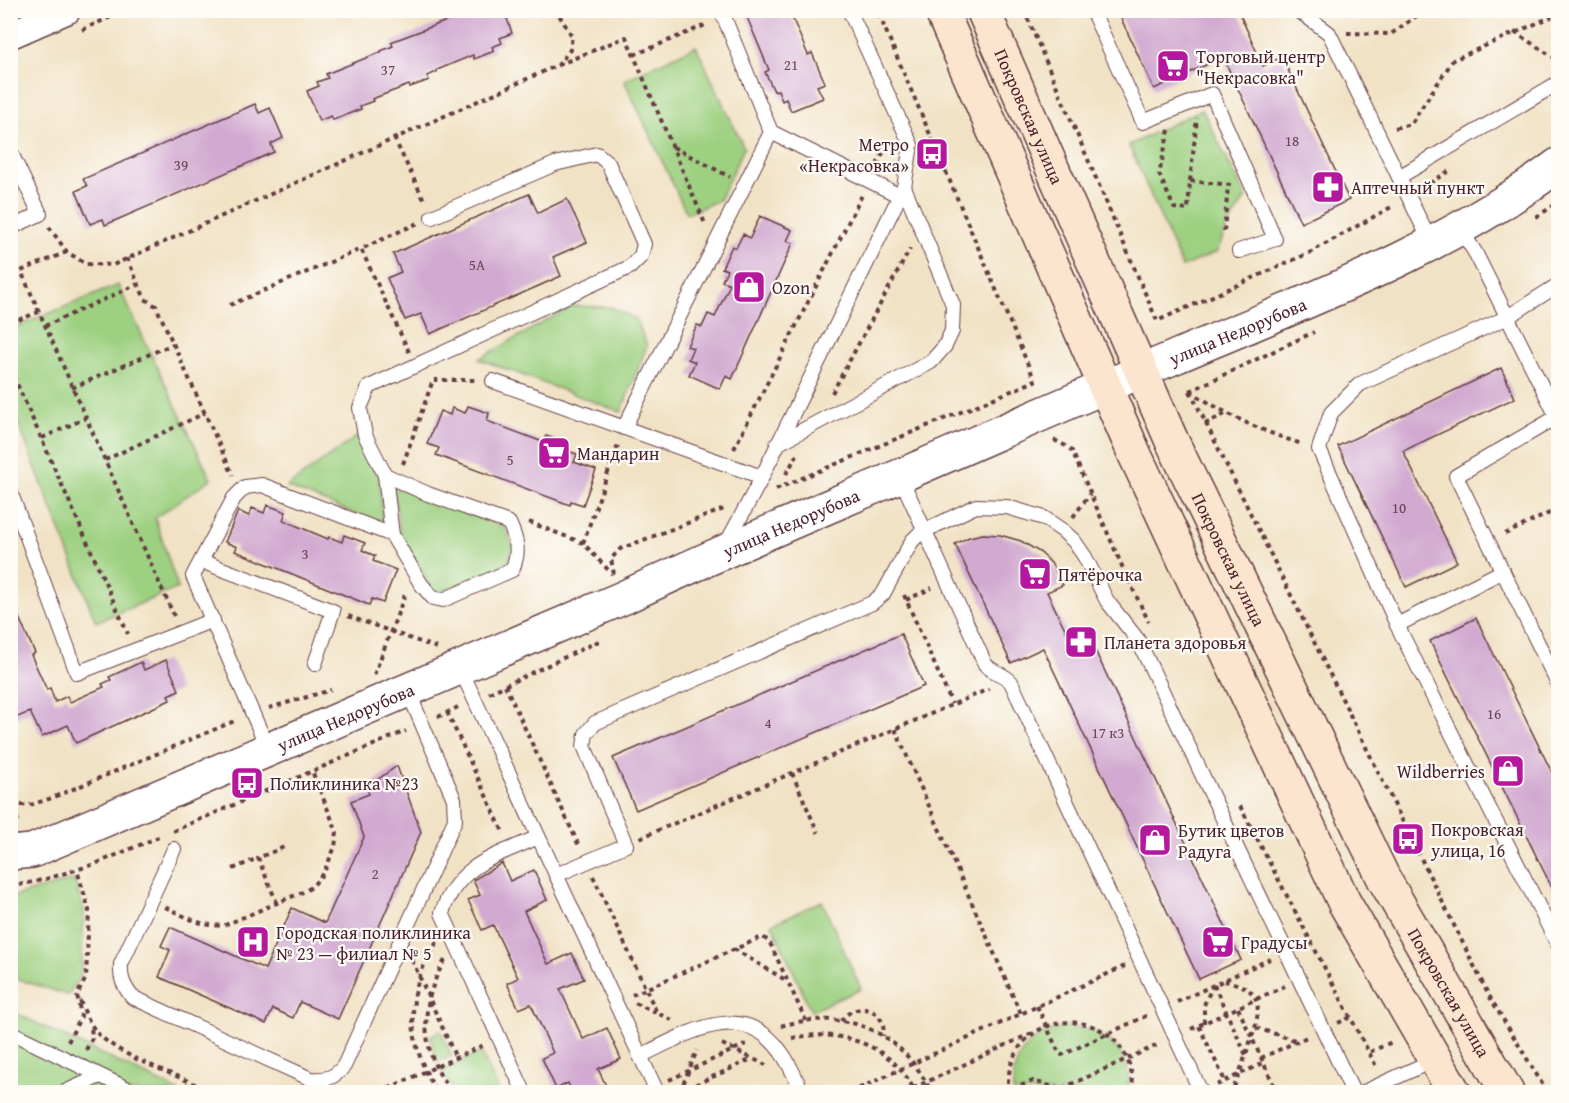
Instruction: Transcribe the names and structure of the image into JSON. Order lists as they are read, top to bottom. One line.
{"streets":{"main road":["Покровская улица"],"street":["улица Недорубова"]},"crossings":[["Покровская улица","улица Недорубова"]],"places":{"supermarket":["Торговый центр \"Некрасовка\"","Мандарин","Пятёрочка","Градусы"],"bus stop":["Метро «Некрасовка»","Поликлиника №23","Покровская улица, 16"],"pharmacy":["Аптечный пункт","Планета здоровья"],"shop":["Ozon","Wildberries","Бутик цветов Радуга"],"hospital":["Городская поликлиника № 23 — филиал № 5"]},"house_numbers":["21","37","18","39","5А","5","10","3","16","4","17 к3","2"]}
